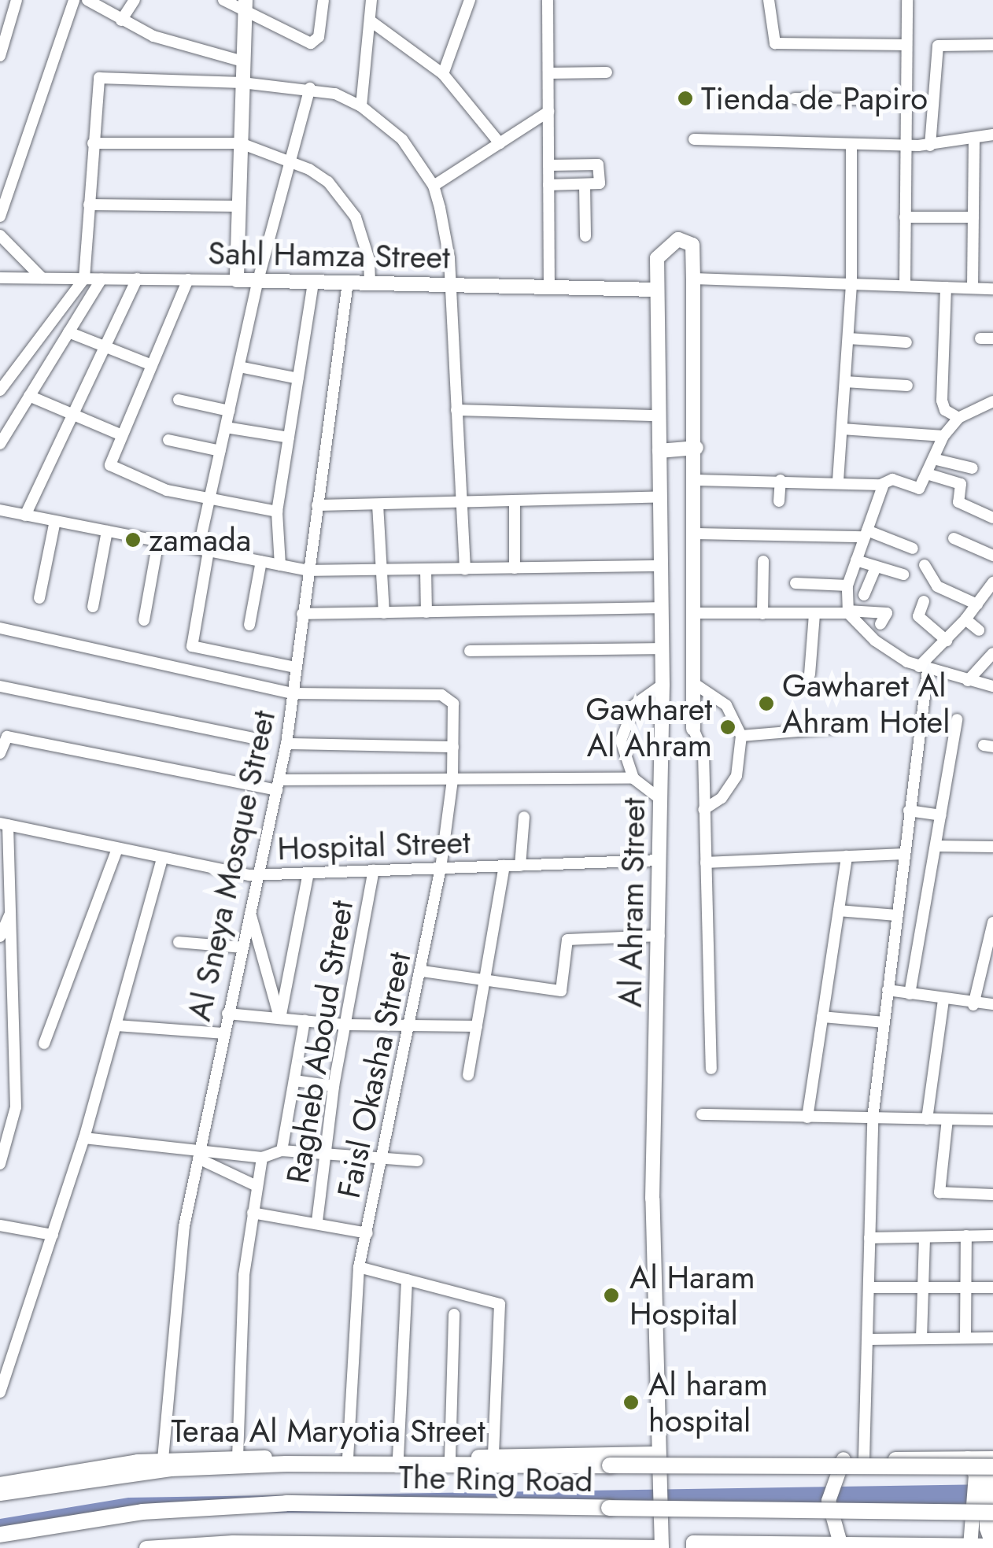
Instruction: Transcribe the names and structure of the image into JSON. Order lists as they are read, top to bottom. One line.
{"streets":{"highway":["The Ring Road"],"main road":["Sahl Hamza Street","Al Ahram Street","Teraa Al Maryotia Street"],"street":["Hospital Street","Al Sneya Mosque Street","Ragheb Aboud Street","Faisl Okasha Street"]},"crossings":[["Sahl Hamza Street","Al Sneya Mosque Street"],["Sahl Hamza Street","Al Ahram Street"],["Hospital Street","Al Sneya Mosque Street"],["Hospital Street","Al Ahram Street"],["Hospital Street","Ragheb Aboud Street"],["Hospital Street","Faisl Okasha Street"],["Al Sneya Mosque Street","Faisl Okasha Street"],["Al Sneya Mosque Street","Teraa Al Maryotia Street"],["Al Ahram Street","Teraa Al Maryotia Street"],["Faisl Okasha Street","Teraa Al Maryotia Street"]],"places":["Tienda de Papiro","zamada","Gawharet Al Ahram Hotel","Gawharet Al Ahram","Al Haram Hospital","Al haram hospital"]}
